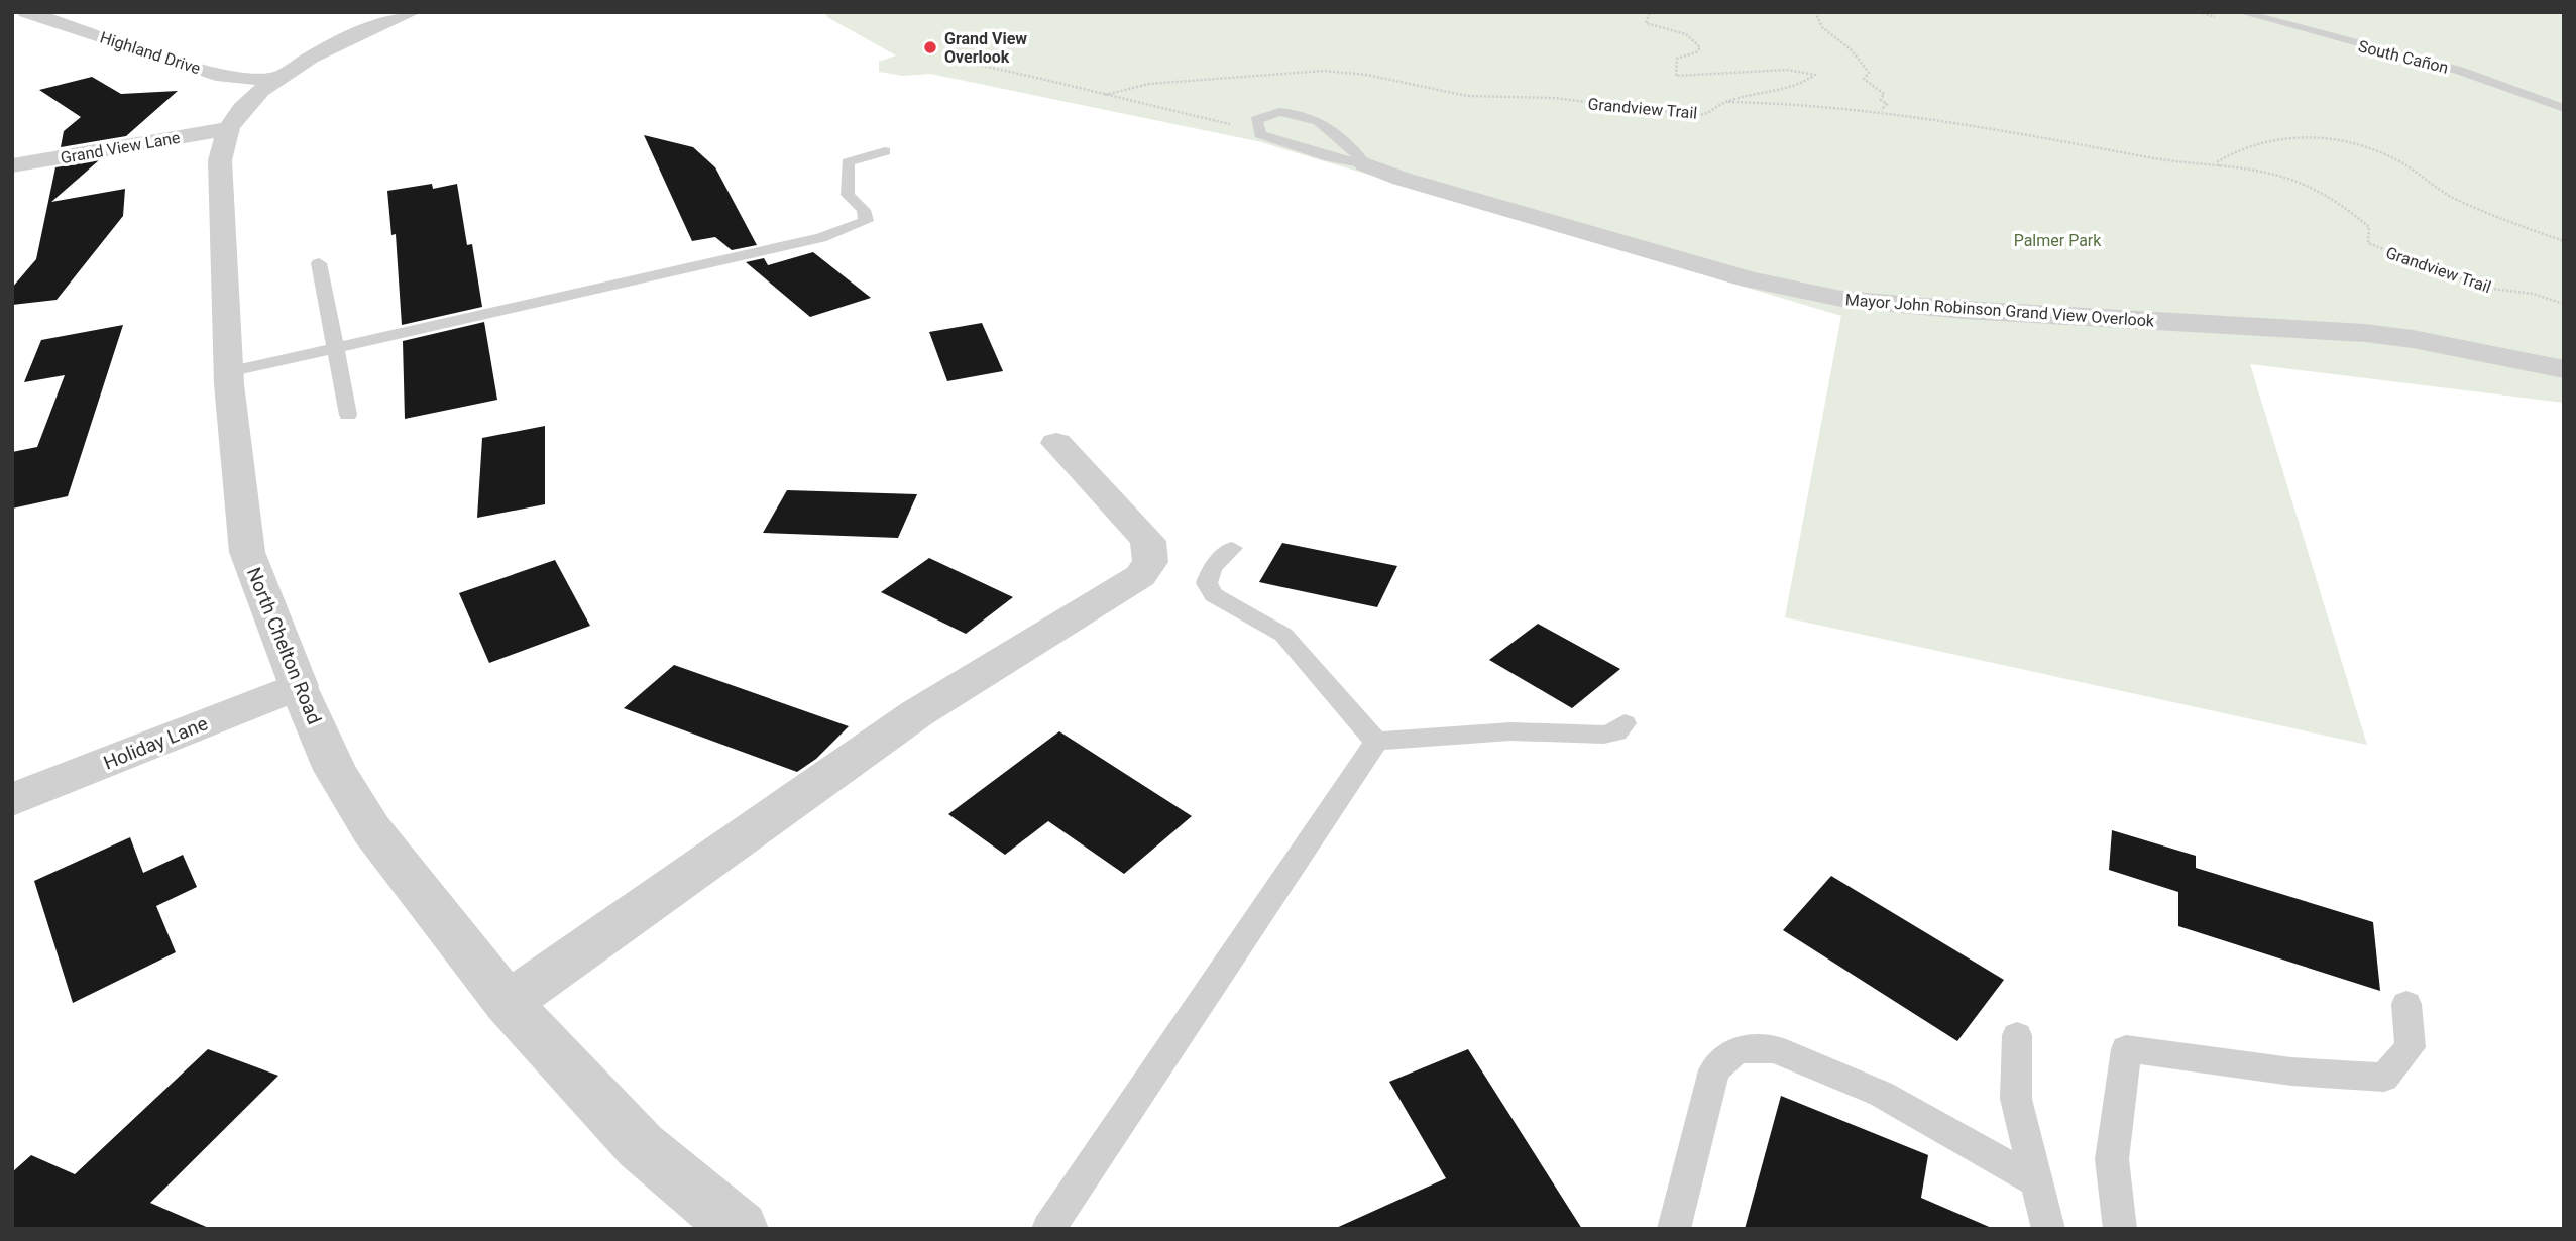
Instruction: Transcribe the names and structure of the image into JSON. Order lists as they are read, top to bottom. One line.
{"streets":{"street":["Highland Drive","Grand View Lane","Mayor John Robinson Grand View Overlook","North Chelton Road","Holiday Lane"],"lane":["South Cañon"],"path":["Grandview Trail"]},"crossings":[["Highland Drive","North Chelton Road"],["Grand View Lane","North Chelton Road"],["North Chelton Road","Holiday Lane"]],"parks":["Palmer Park"],"places":["Grand View Overlook"]}
